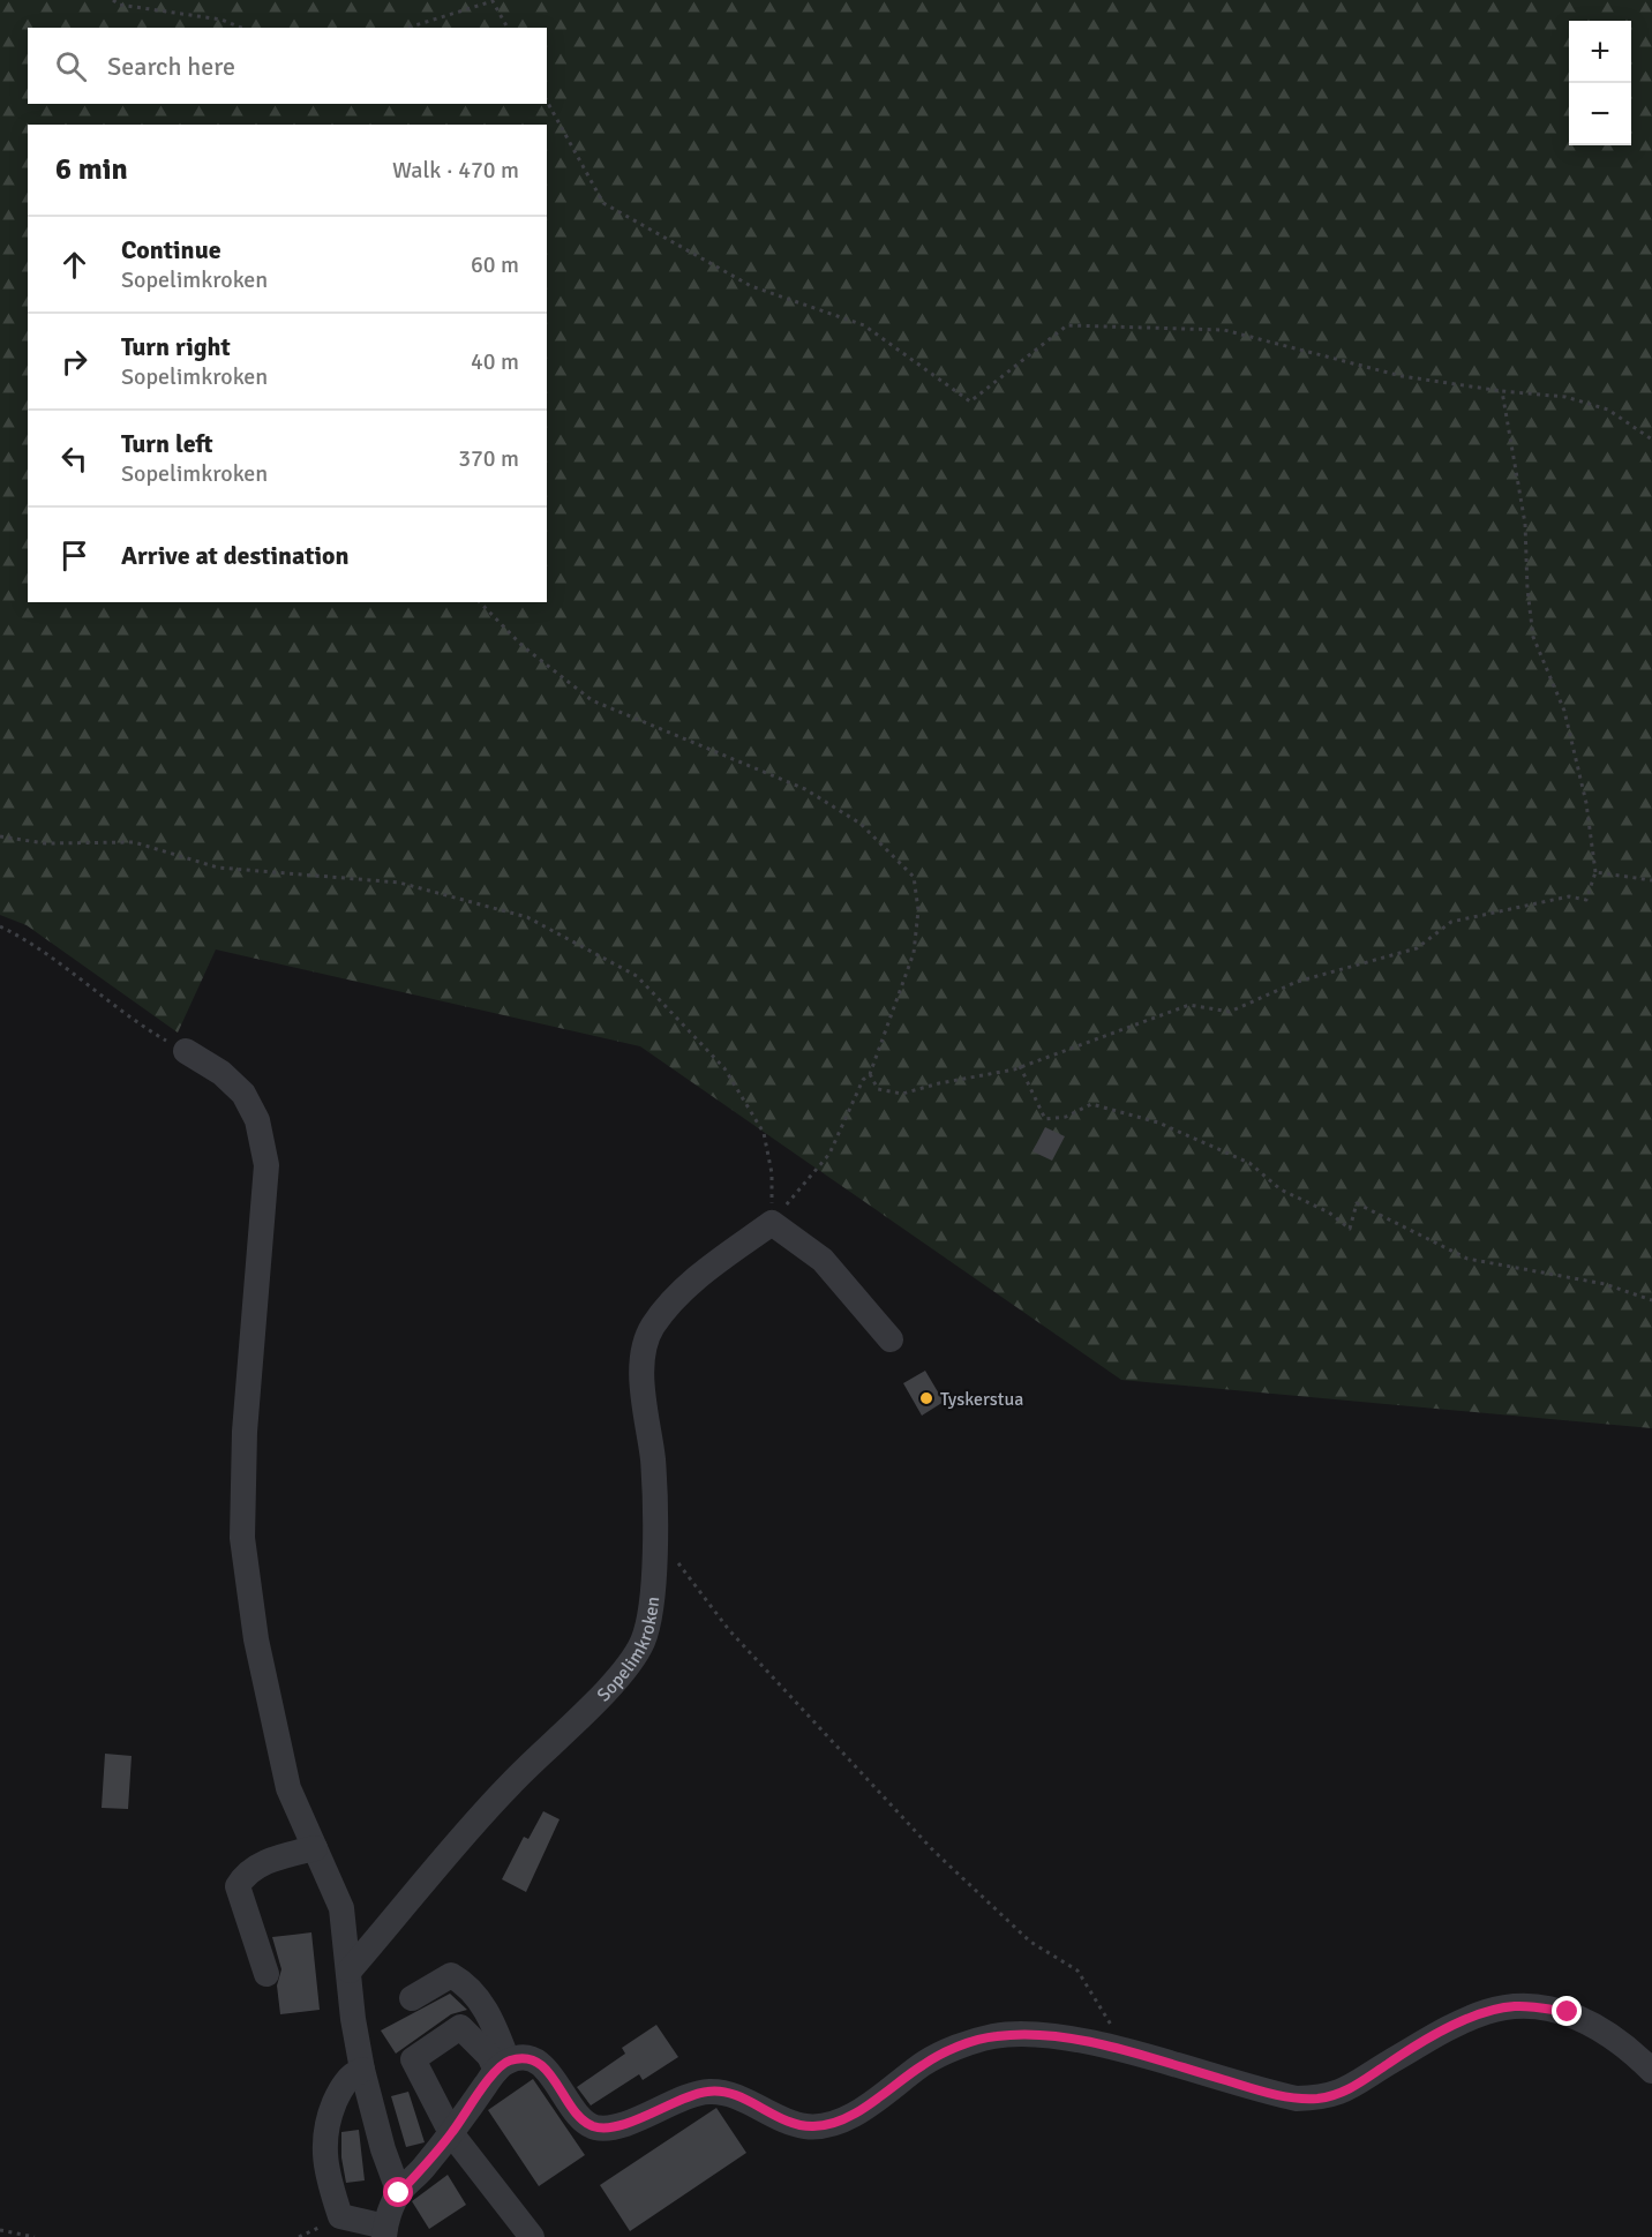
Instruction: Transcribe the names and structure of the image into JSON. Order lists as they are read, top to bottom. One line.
{"streets":{"street":["Sopelimkroken"]},"places":["Tyskerstua"],"page":{"map_buttons":["+","−"],"search":"Search here","heading":["6 min","Walk · 470 m"],"list":[["Continue","Sopelimkroken","60 m"],["Turn right","Sopelimkroken","40 m"],["Turn left","Sopelimkroken","370 m"],"Arrive at destination"]}}
